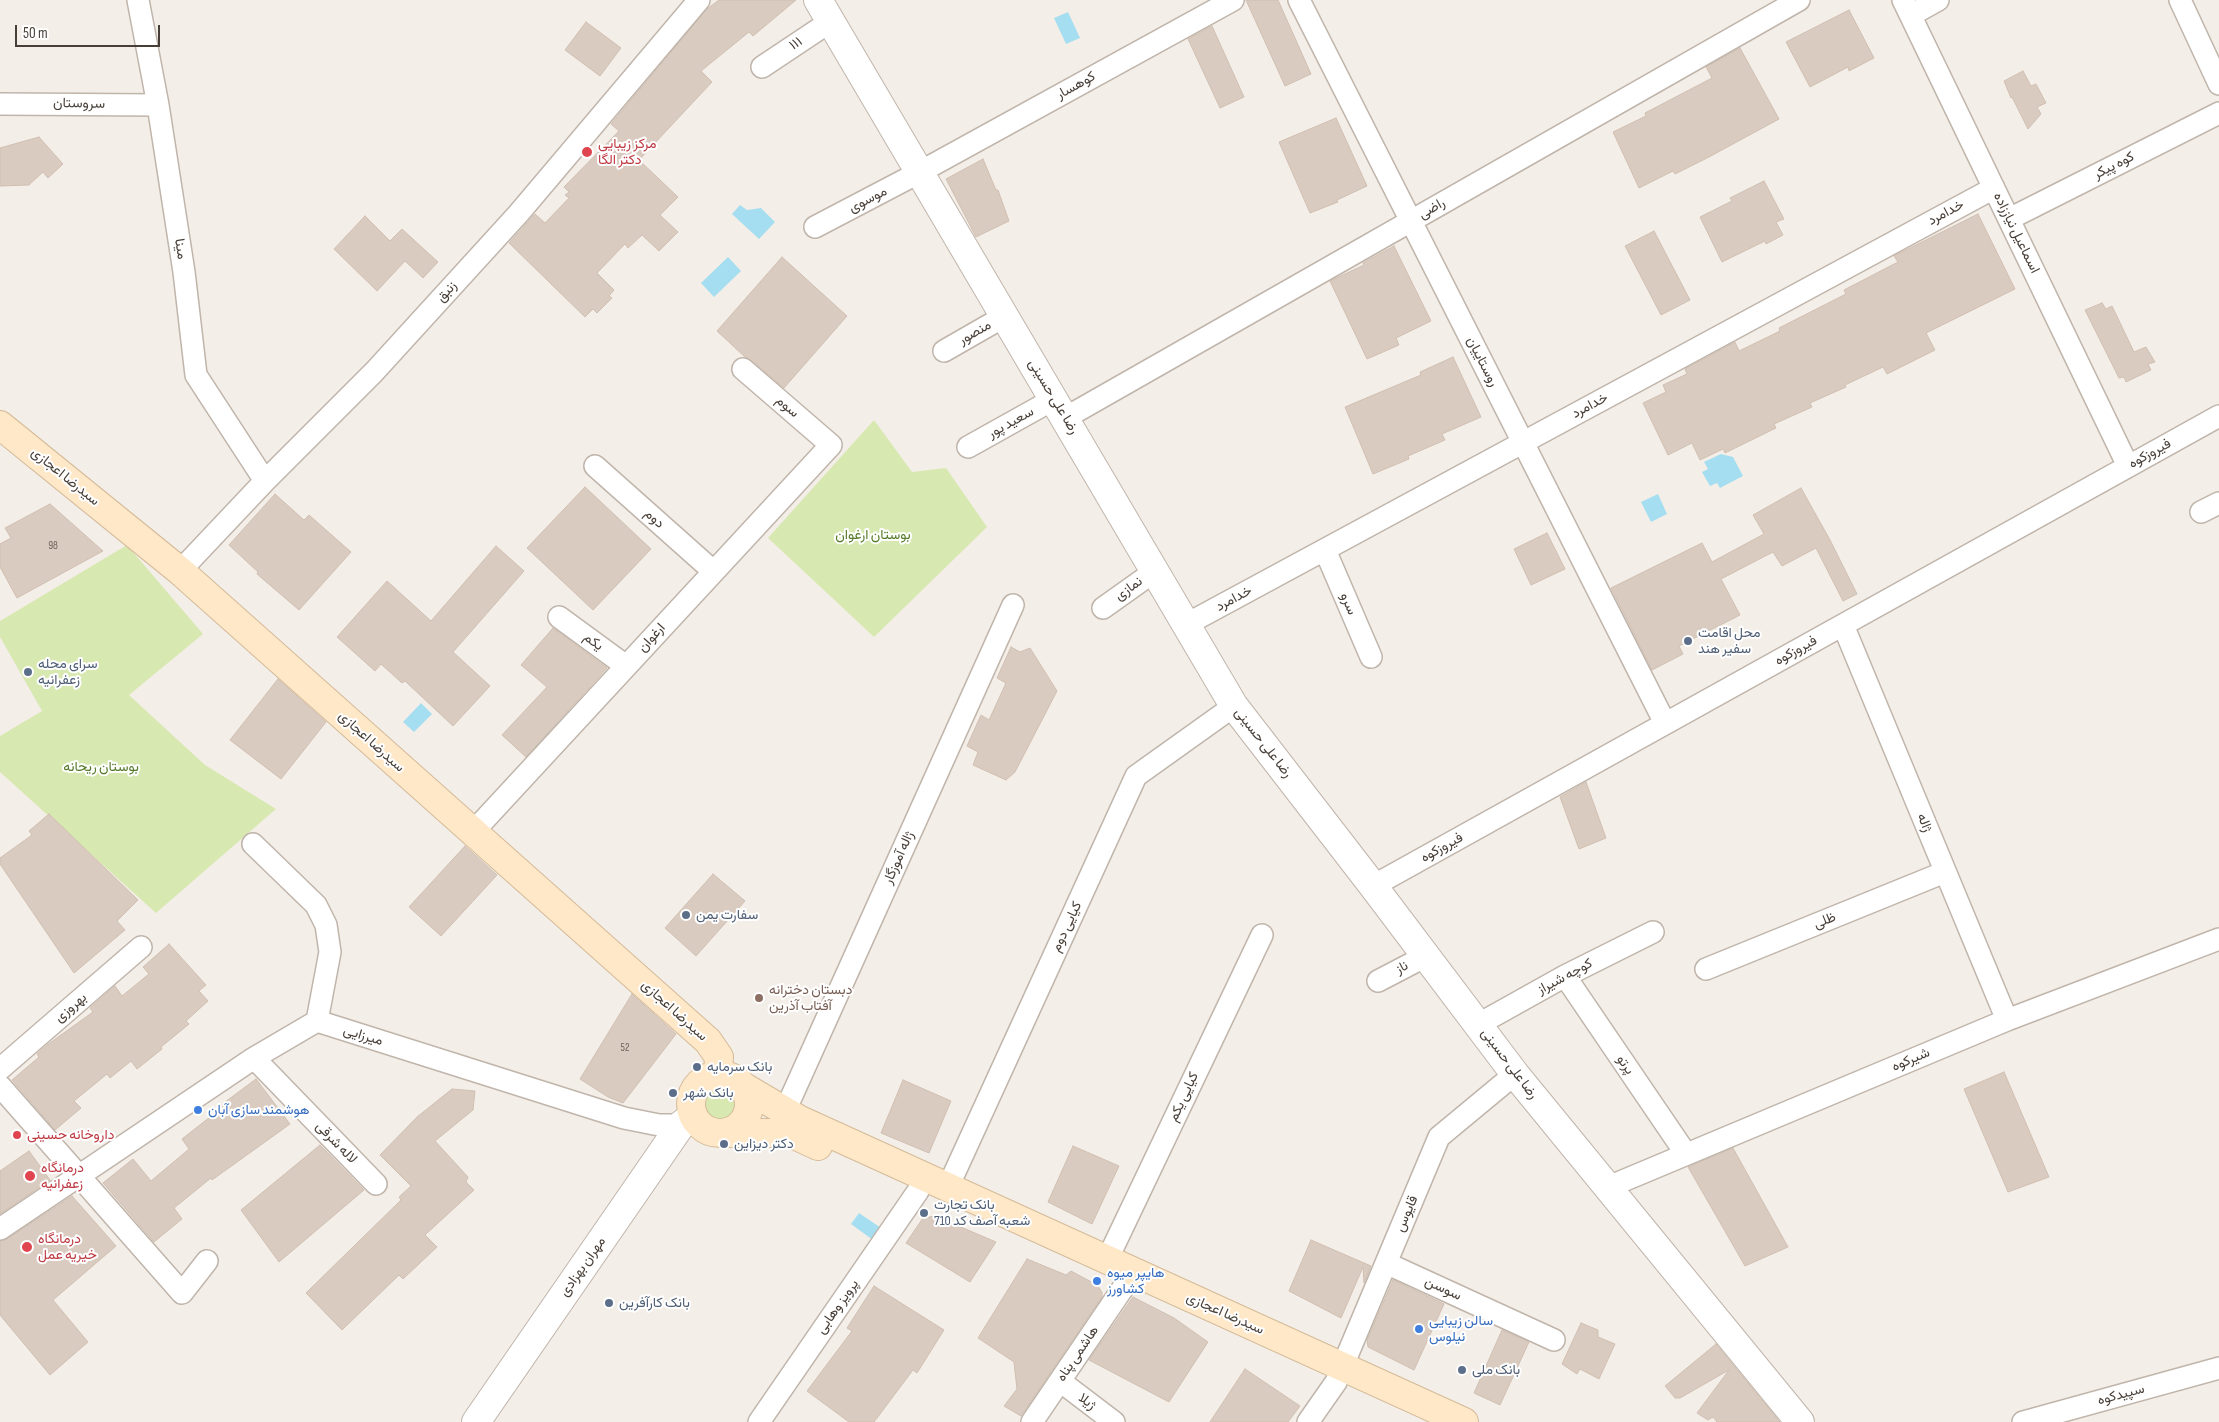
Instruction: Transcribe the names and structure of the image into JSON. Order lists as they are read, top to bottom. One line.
{"streets":{"main road":["سیدرضا اعجازی"],"street":["۱۱۱","کوهسار","سروستان","کوه پیکر","موسوی","راضی","خدامرد","اسماعیل نیاززاده","مینا","زنبق","منصور","روستاییان","رضا علی حسینی","سوم","سعید پور","فیروزکوه","دوم","نمازی","سرو","ارغوان","یکم","ژاله","ژاله آموزگار","ظلی","کیایی دوم","ناز","کوچه شیراز","بهروزی","میرزایی","شیرکوه","پرتو","کیایی یکم","لاله شرقی","قایوس","مهران بهزادی","سوسن","پرویز وهابی","هاشمی پناه","سپیدکوه","ژیلا"]},"crossings":[["۱۱۱","رضا علی حسینی"],["کوهسار","موسوی"],["کوهسار","رضا علی حسینی"],["سروستان","مینا"],["کوه پیکر","اسماعیل نیاززاده"],["موسوی","رضا علی حسینی"],["راضی","روستاییان"],["راضی","رضا علی حسینی"],["راضی","سعید پور"],["خدامرد","اسماعیل نیاززاده"],["خدامرد","روستاییان"],["خدامرد","رضا علی حسینی"],["خدامرد","سرو"],["اسماعیل نیاززاده","فیروزکوه"],["مینا","زنبق"],["زنبق","سیدرضا اعجازی"],["منصور","رضا علی حسینی"],["روستاییان","فیروزکوه"],["رضا علی حسینی","سعید پور"],["رضا علی حسینی","فیروزکوه"],["رضا علی حسینی","نمازی"],["رضا علی حسینی","کیایی دوم"],["رضا علی حسینی","ناز"],["رضا علی حسینی","کوچه شیراز"],["رضا علی حسینی","شیرکوه"],["رضا علی حسینی","قایوس"],["سوم","ارغوان"],["فیروزکوه","ژاله"],["سیدرضا اعجازی","ارغوان"],["سیدرضا اعجازی","ژاله آموزگار"],["سیدرضا اعجازی","کیایی دوم"],["سیدرضا اعجازی","میرزایی"],["سیدرضا اعجازی","کیایی یکم"],["سیدرضا اعجازی","قایوس"],["سیدرضا اعجازی","مهران بهزادی"],["سیدرضا اعجازی","پرویز وهابی"],["سیدرضا اعجازی","هاشمی پناه"],["دوم","ارغوان"],["ارغوان","یکم"],["ژاله","ظلی"],["ژاله","شیرکوه"],["کوچه شیراز","پرتو"],["میرزایی","مهران بهزادی"],["شیرکوه","پرتو"],["قایوس","سوسن"],["هاشمی پناه","ژیلا"]],"parks":["بوستان ارغوان","بوستان ریحانه"],"places":["مرکز زیبایی دکتر الگا","محل اقامت سفیر هند","سرای محله زعفرانیه","سفارت یمن","دبستان دخترانه آفتاب آذرین","بانک سرمایه","بانک شهر","هوشمند سازی آبان","داروخانه حسینی","دکتر دیزاین","درمانگاه زعفرانیه","بانک تجارت شعبه آصف کد 710","درمانگاه خیریه عمل","هایپر میوه کشاورز","بانک کارآفرین","سالن زیبایی نیلوس","بانک ملی"],"house_numbers":["98","52"],"scale_bar":"50 m"}
